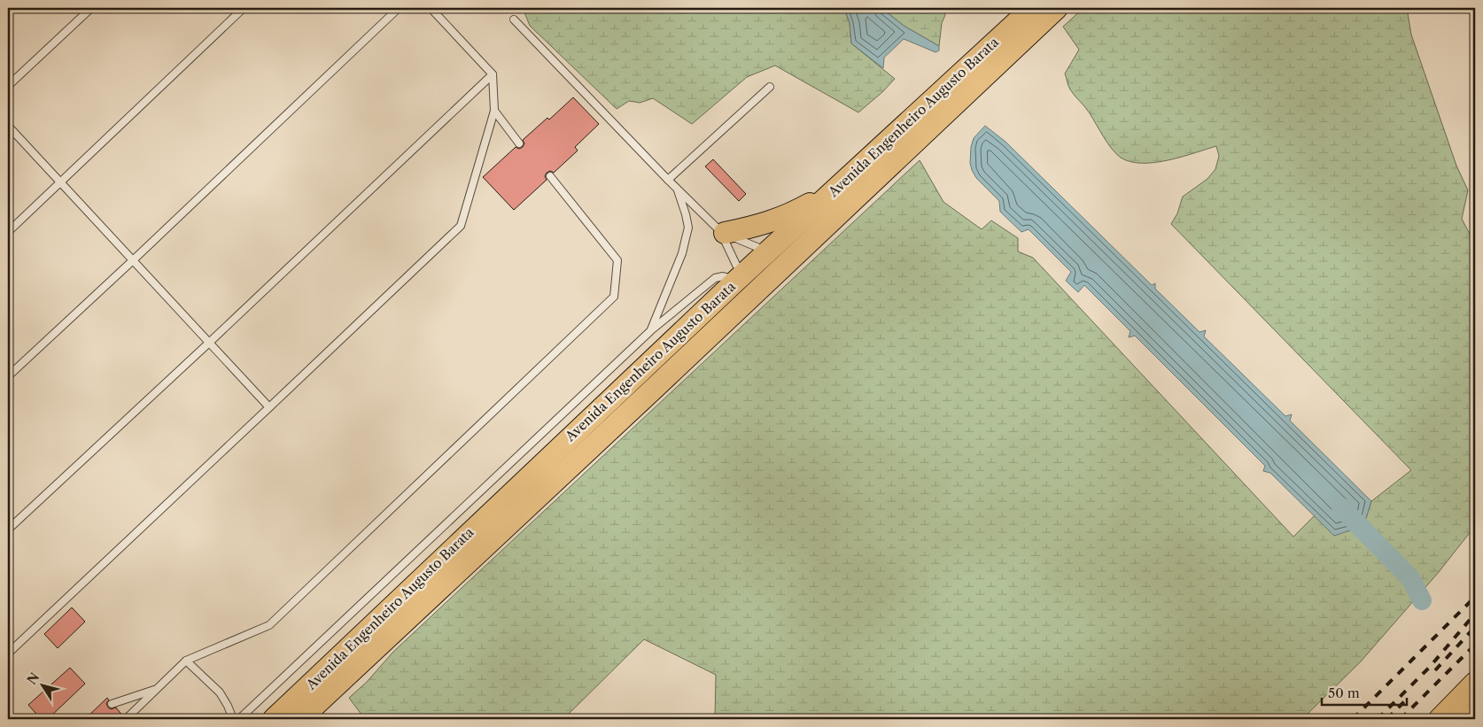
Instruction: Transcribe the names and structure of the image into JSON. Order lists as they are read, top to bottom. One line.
{"streets":{"main road":["Avenida Engenheiro Augusto Barata"]},"scale_bar":"50 m","north":"top left"}
